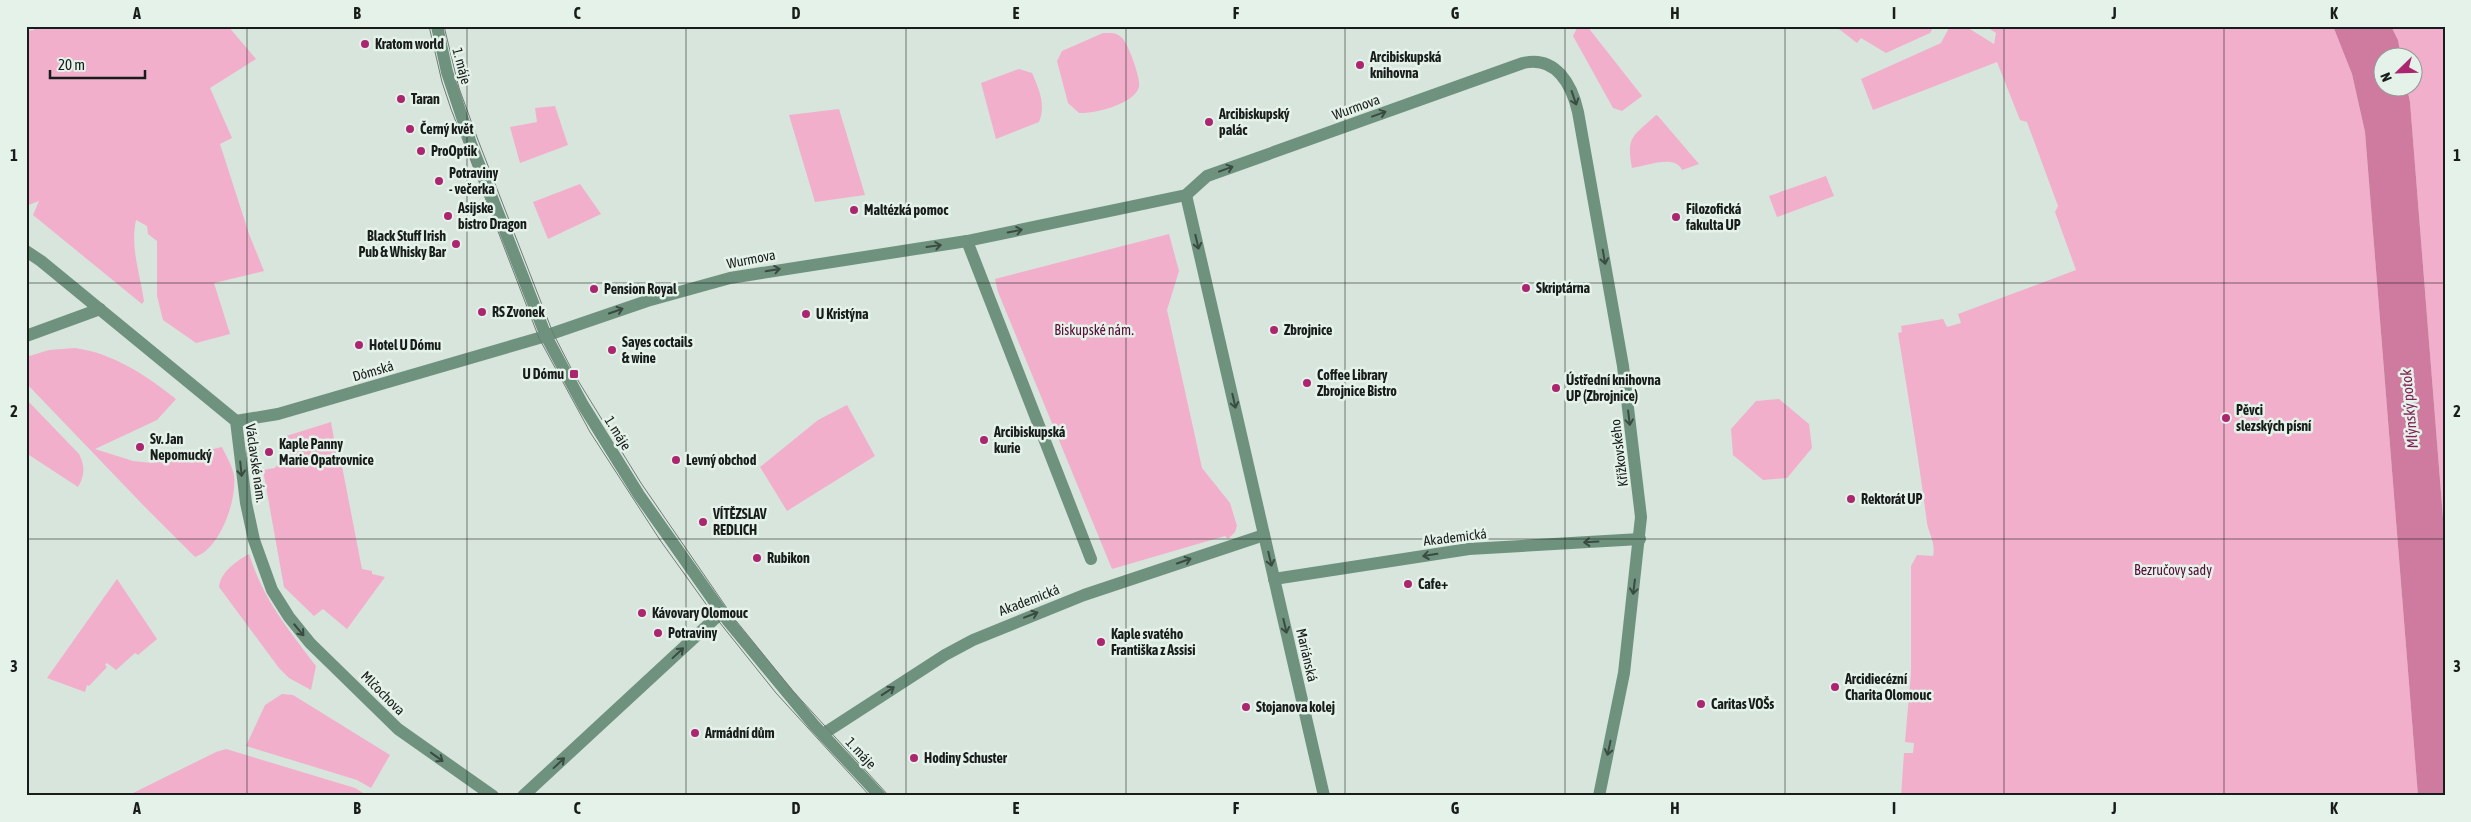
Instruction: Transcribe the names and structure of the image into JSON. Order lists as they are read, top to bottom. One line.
{"streets":{"street":["1. máje","Wurmova","Dómská","Křížkovského","Václavské nám.","Akademická","Mariánská","Mlčochova"]},"crossings":[["1. máje","Wurmova"],["1. máje","Dómská"],["1. máje","Akademická"],["Wurmova","Dómská"],["Wurmova","Křížkovského"],["Dómská","Václavské nám."],["Křížkovského","Akademická"],["Václavské nám.","Mlčochova"],["Akademická","Mariánská"]],"one_way":["Wurmova","Křížkovského","Václavské nám.","Mariánská","Mlčochova"],"water":["Mlýnský potok"],"parks":["Biskupské nám.","Bezručovy sady"],"places":{"other":["Kratom world","Arcibiskupská knihovna","Taran","Arcibiskupský palác","Černý květ","ProOptik","Potraviny - večerka","Maltézká pomoc","Asijske bistro Dragon","Filozofická fakulta UP","Black Stuff Irish Pub & Whisky Bar","Skriptárna","Pension Royal","RS Zvonek","U Kristýna","Zbrojnice","Hotel U Dómu","Sayes coctails & wine","Coffee Library Zbrojnice Bistro","Ústřední knihovna UP (Zbrojnice)","Pěvci slezských písní","Arcibiskupská kurie","Sv. Jan Nepomucký","Kaple Panny Marie Opatrovnice","Levný obchod","Rektorát UP","VÍTĚZSLAV REDLICH","Rubikon","Cafe+","Kávovary Olomouc","Potraviny","Kaple svatého Františka z Assisi","Arcidiecézní Charita Olomouc","Caritas VOŠs","Stojanova kolej","Armádní dům","Hodiny Schuster"],"transit":["U Dómu"]},"scale_bar":"20 m","north":"bottom left","grid":{"columns":["A","B","C","D","E","F","G","H","I","J","K"],"rows":["1","2","3"]}}
